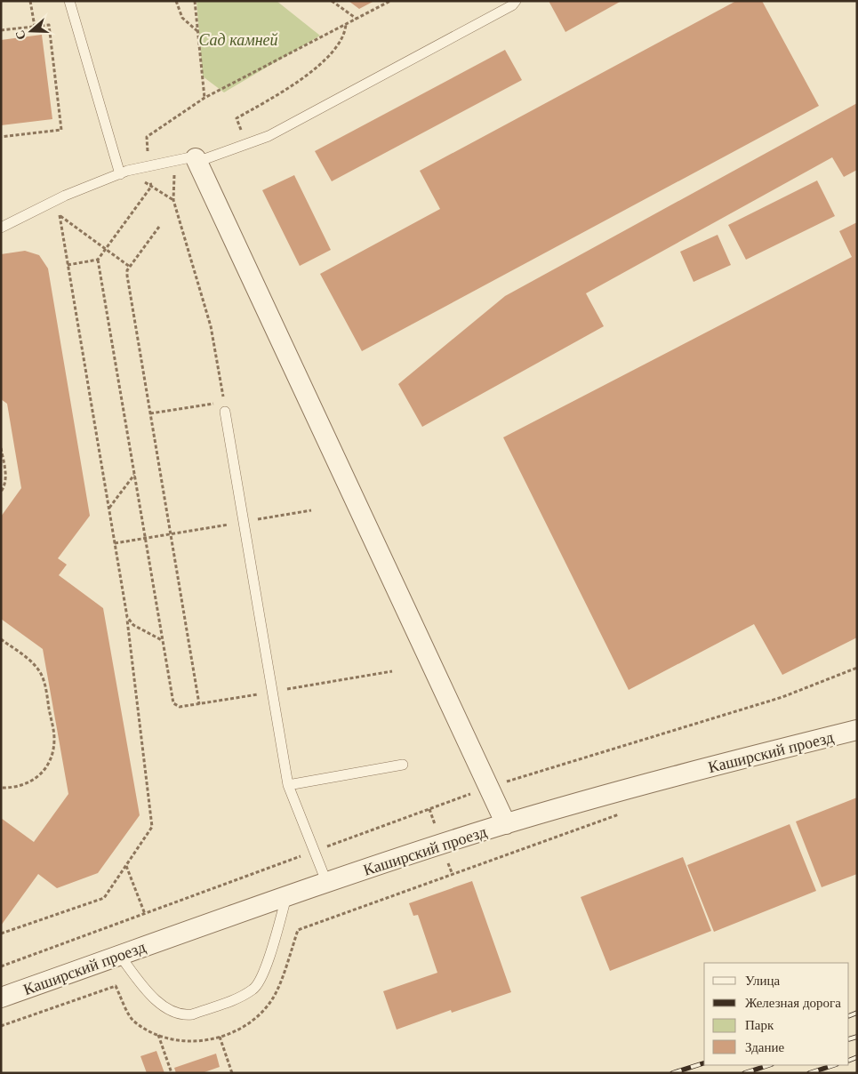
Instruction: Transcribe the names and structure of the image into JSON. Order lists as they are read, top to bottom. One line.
{"streets":{"street":["Каширский проезд"]},"parks":["Сад камней"],"legend":["Улица","Железная дорога","Парк","Здание"],"north":"left"}
